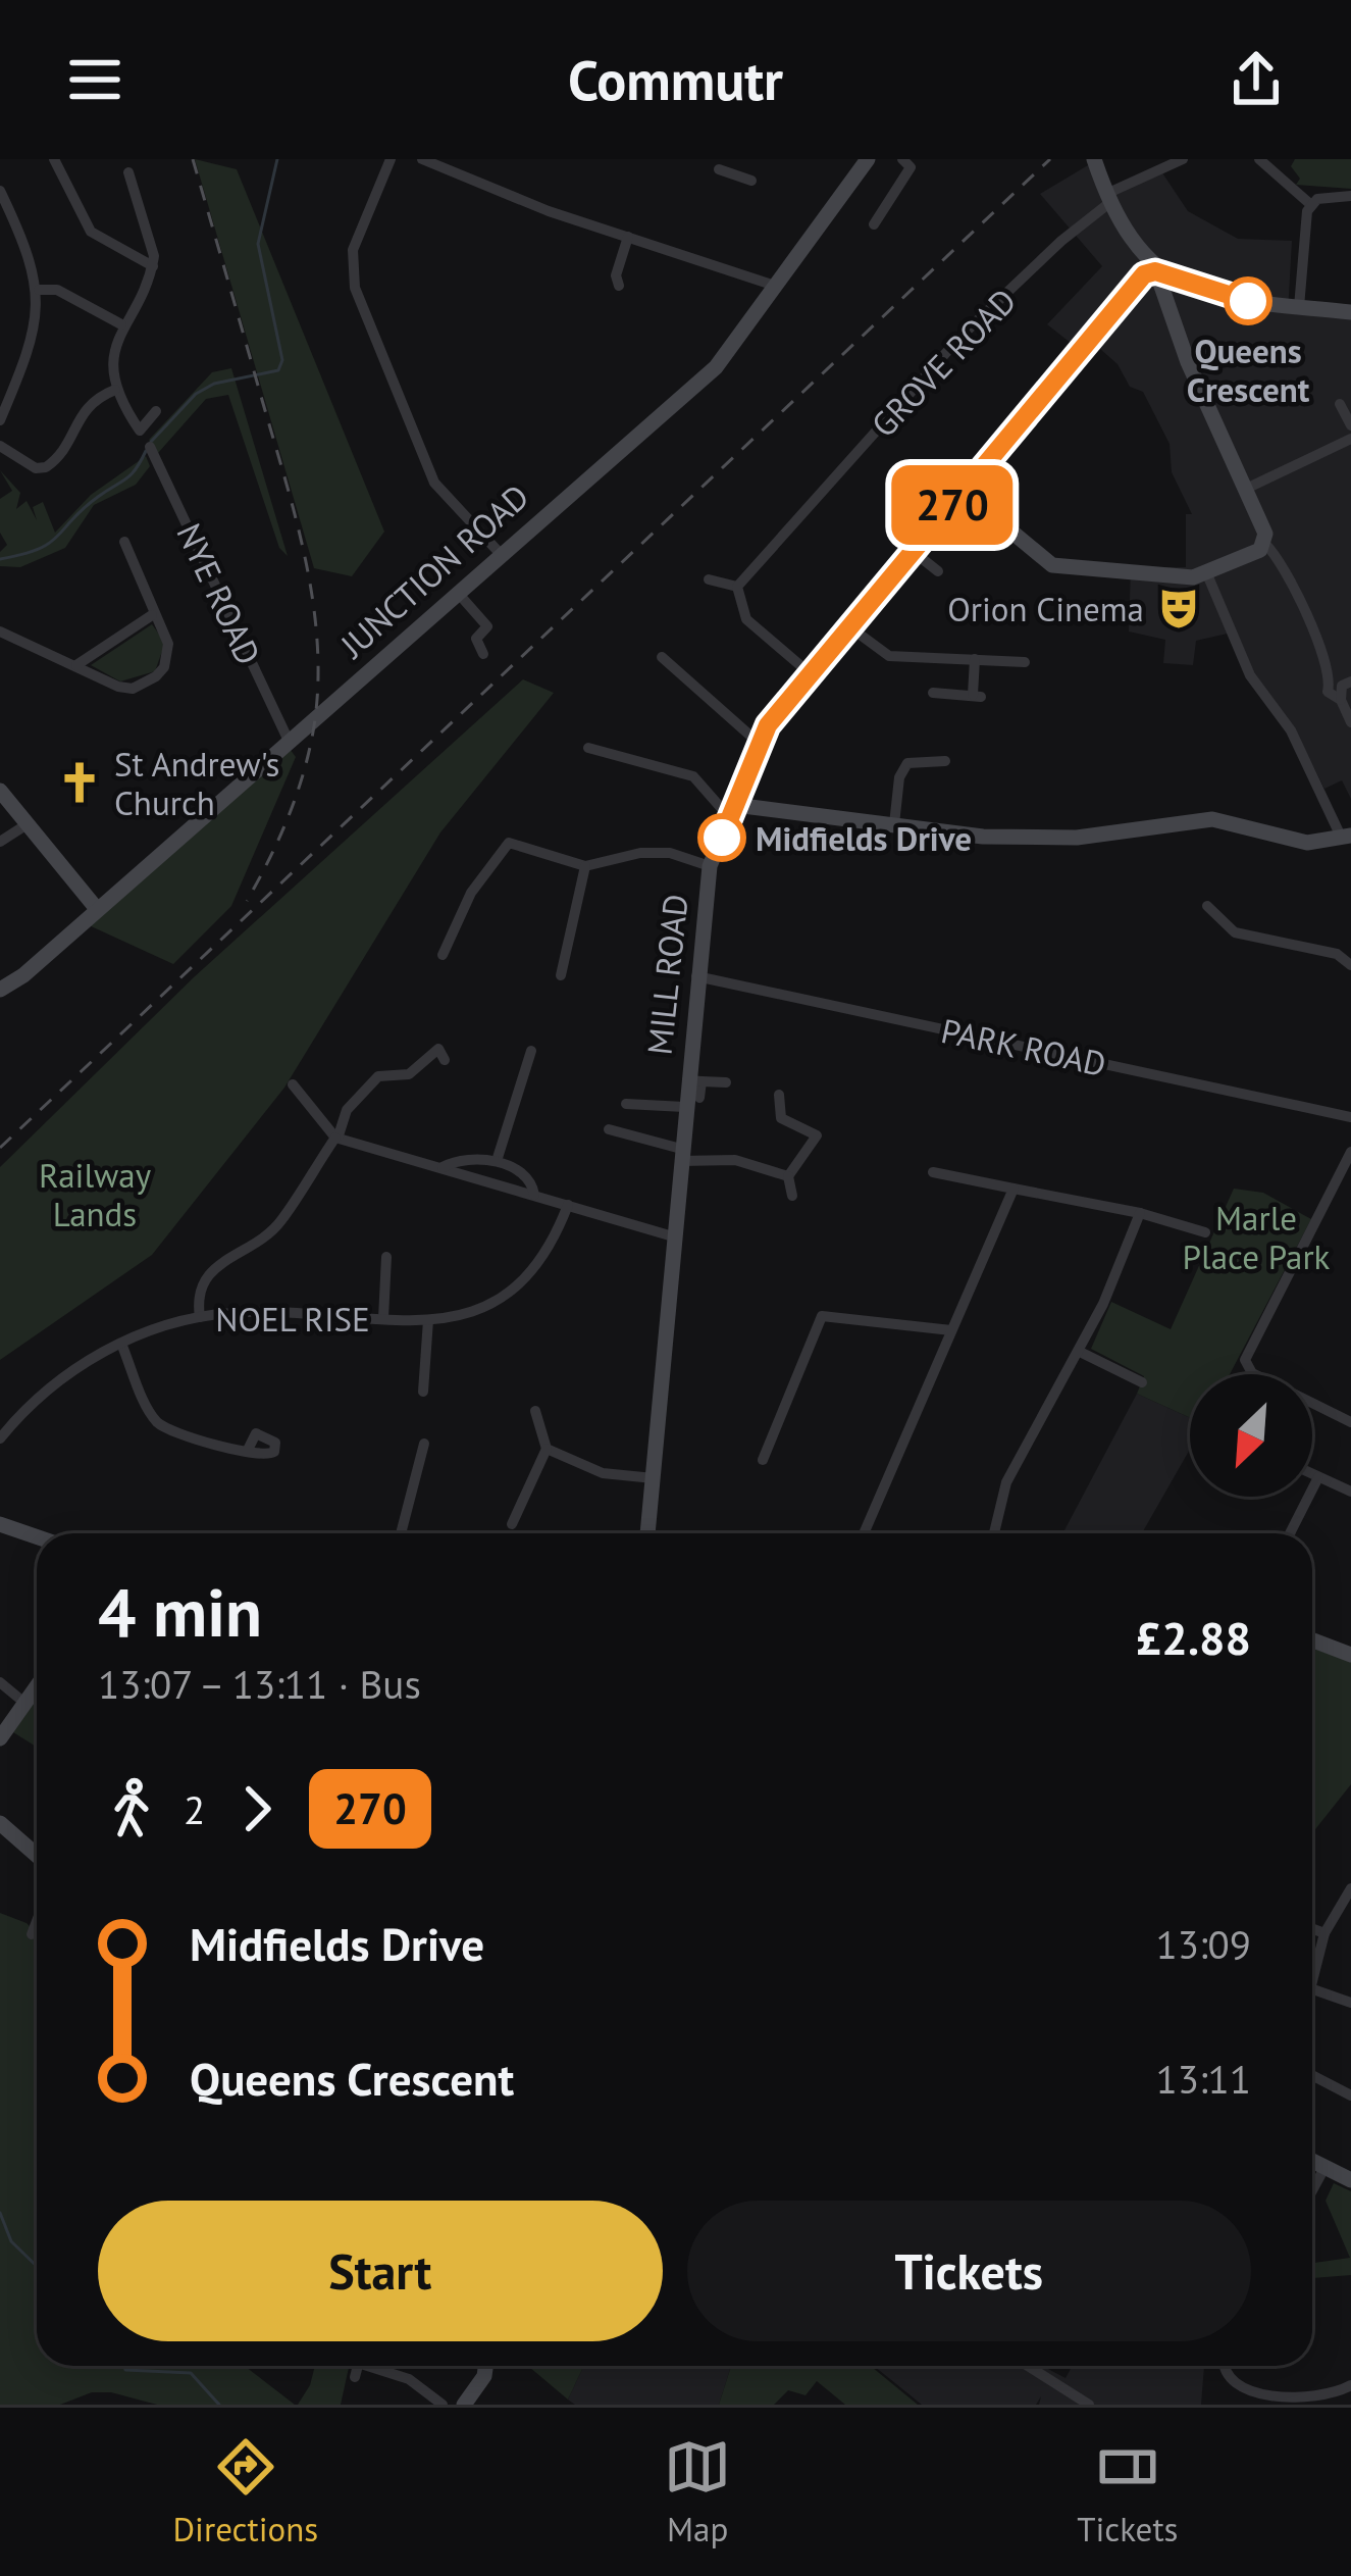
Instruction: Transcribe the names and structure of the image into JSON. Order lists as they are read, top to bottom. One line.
{"streets":{"street":["GROVE ROAD","JUNCTION ROAD","NYE ROAD","MILL ROAD","PARK ROAD","NOEL RISE"]},"crossings":[["JUNCTION ROAD","NYE ROAD"],["MILL ROAD","PARK ROAD"]],"parks":["Railway Lands","Marle Place Park"],"places":{"other":["Queens Crescent","Midfields Drive"],"theatre":["Orion Cinema"],"church":["St Andrew's Church"]},"lines":["bus line 270"],"north":"bottom left","page":{"header":"Commutr","on_map":"270","heading":["4 min","13:07 – 13:11 · Bus","£2.88"],"legs":["2","270"],"list":[{"name":"Midfields Drive","value":"13:09"},{"name":"Queens Crescent","value":"13:11"}],"buttons":["Start","Tickets"],"tabs":["Directions","Map","Tickets"]}}
